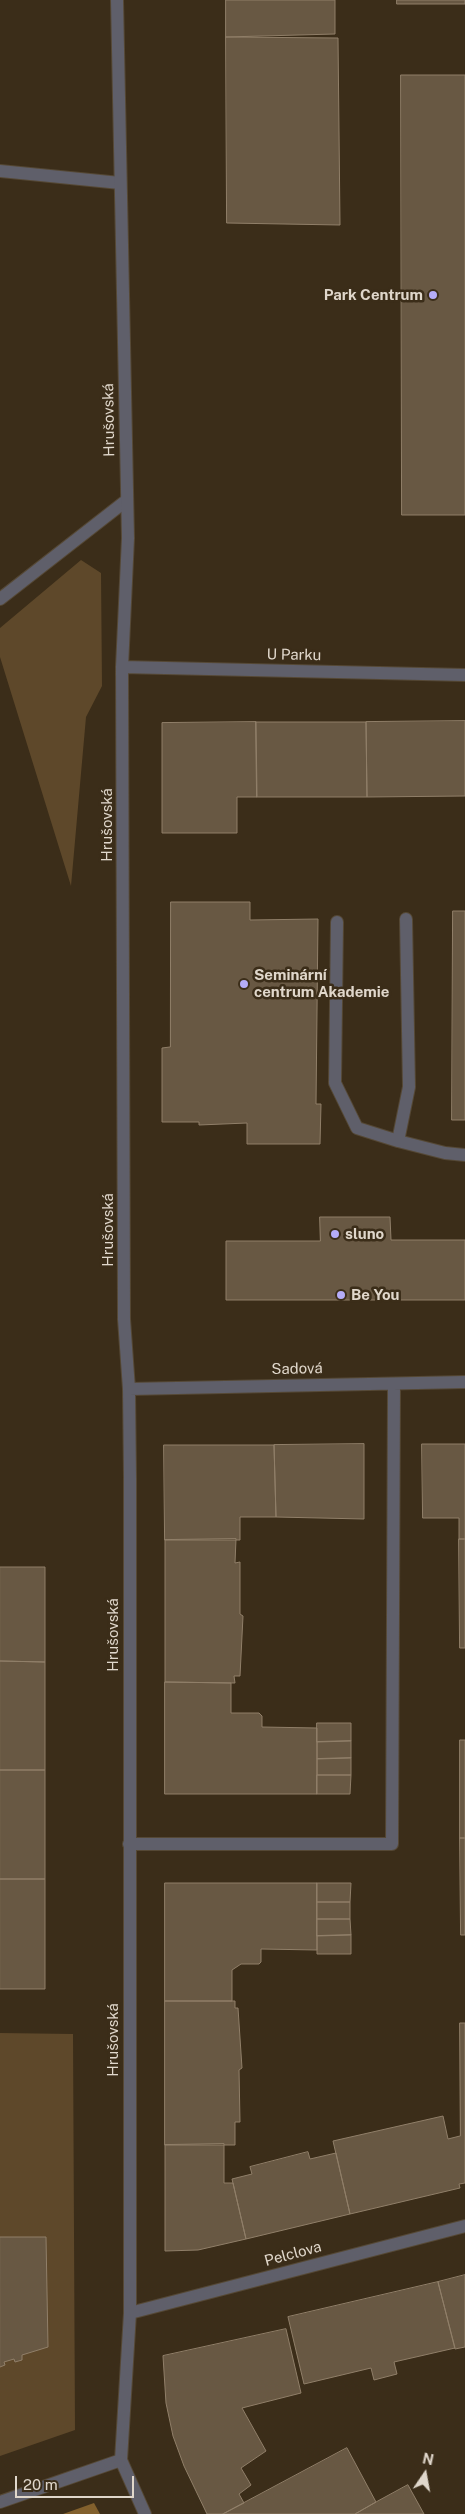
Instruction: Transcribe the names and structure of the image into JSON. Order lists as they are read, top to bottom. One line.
{"streets":{"street":["Hrušovská","U Parku","Sadová","Pelclova"]},"crossings":[["Hrušovská","U Parku"],["Hrušovská","Sadová"],["Hrušovská","Pelclova"]],"places":["Park Centrum","Seminární centrum Akademie","sluno","Be You"],"scale_bar":"20 m","north":"top"}
